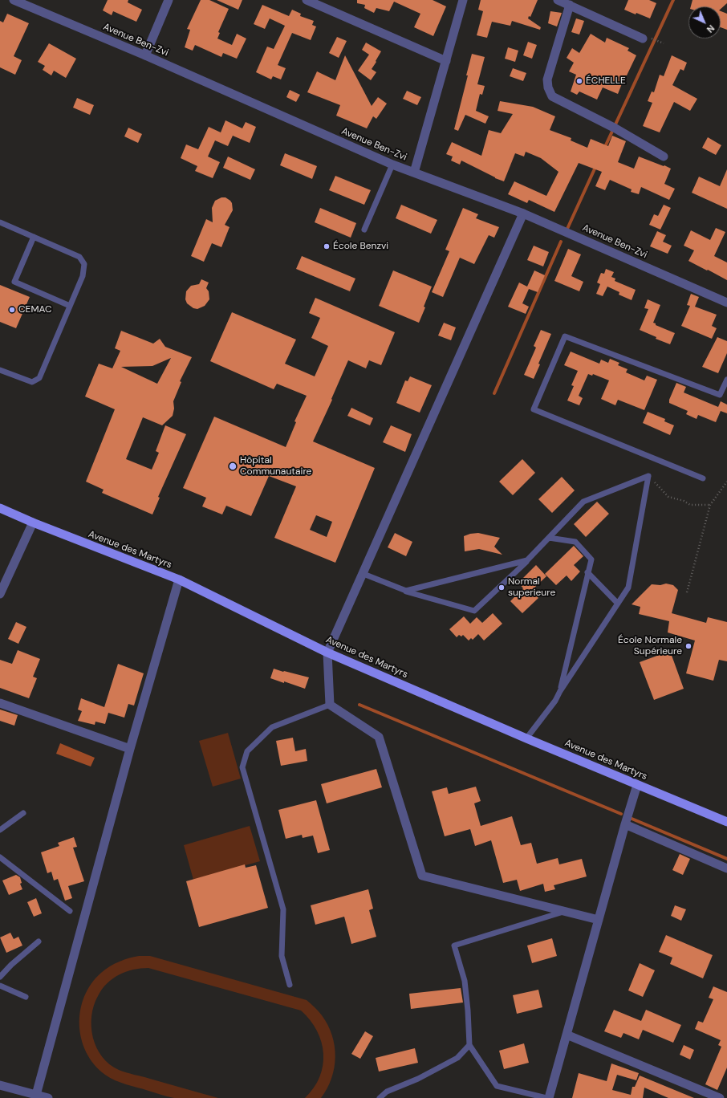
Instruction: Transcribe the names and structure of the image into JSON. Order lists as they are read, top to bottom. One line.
{"streets":{"main road":["Avenue des Martyrs"],"street":["Avenue Ben-Zvi"]},"places":["ÉCHELLE","École Benzvi","CEMAC","Hôpital Communautaire","Normal superieure","École Normale Supérieure"],"north":"bottom right"}
